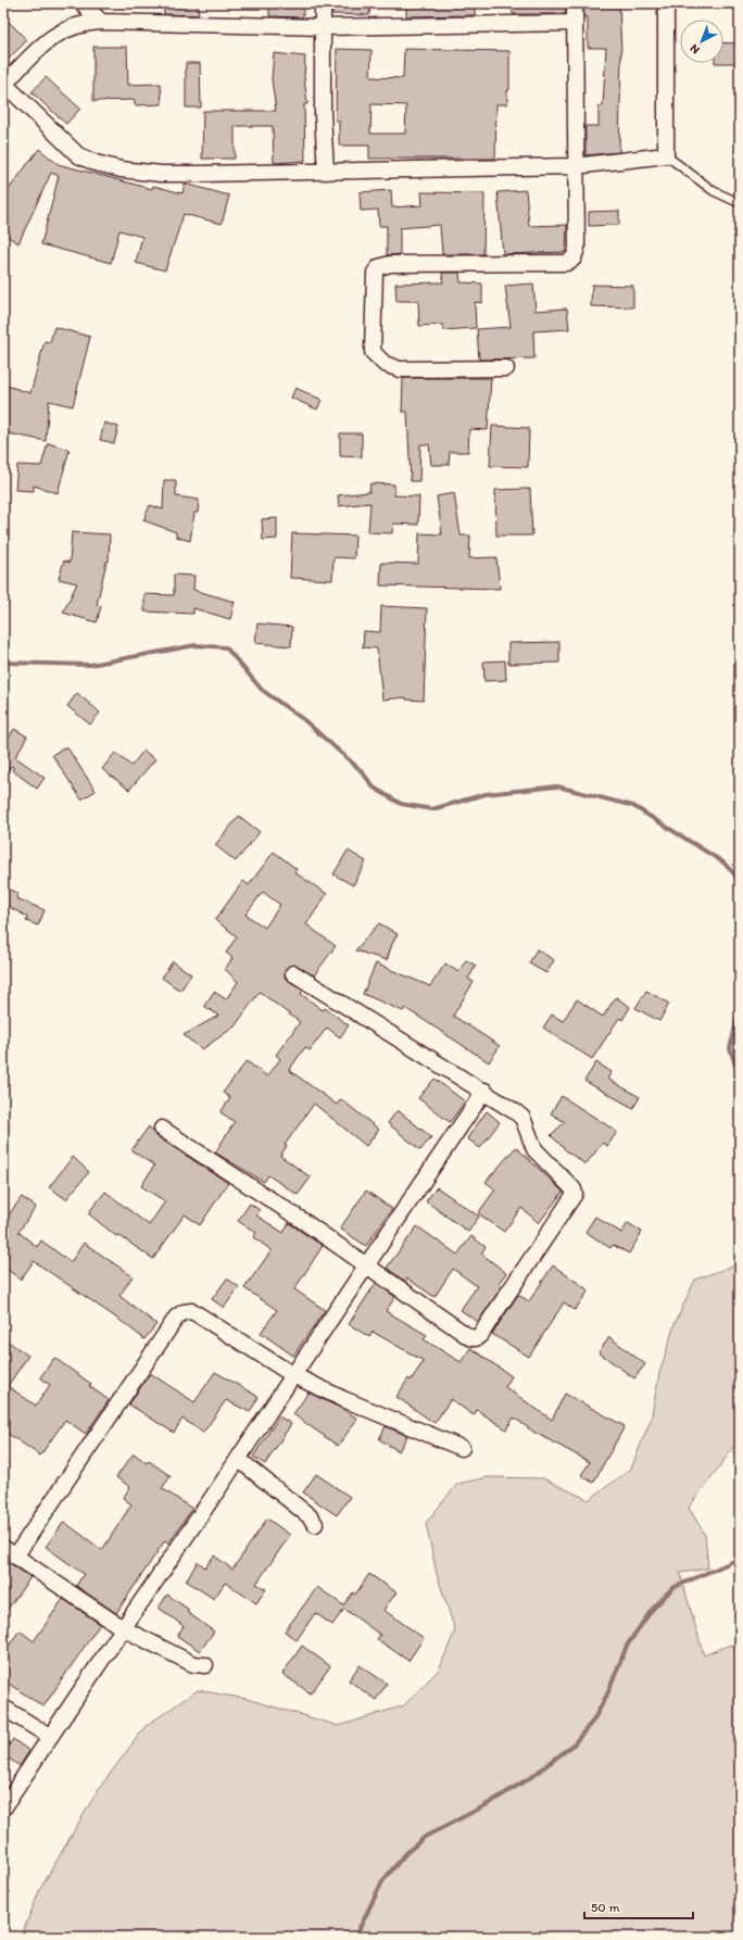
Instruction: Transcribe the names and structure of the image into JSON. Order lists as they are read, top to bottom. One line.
{"scale_bar":"50 m","north":"bottom left"}
